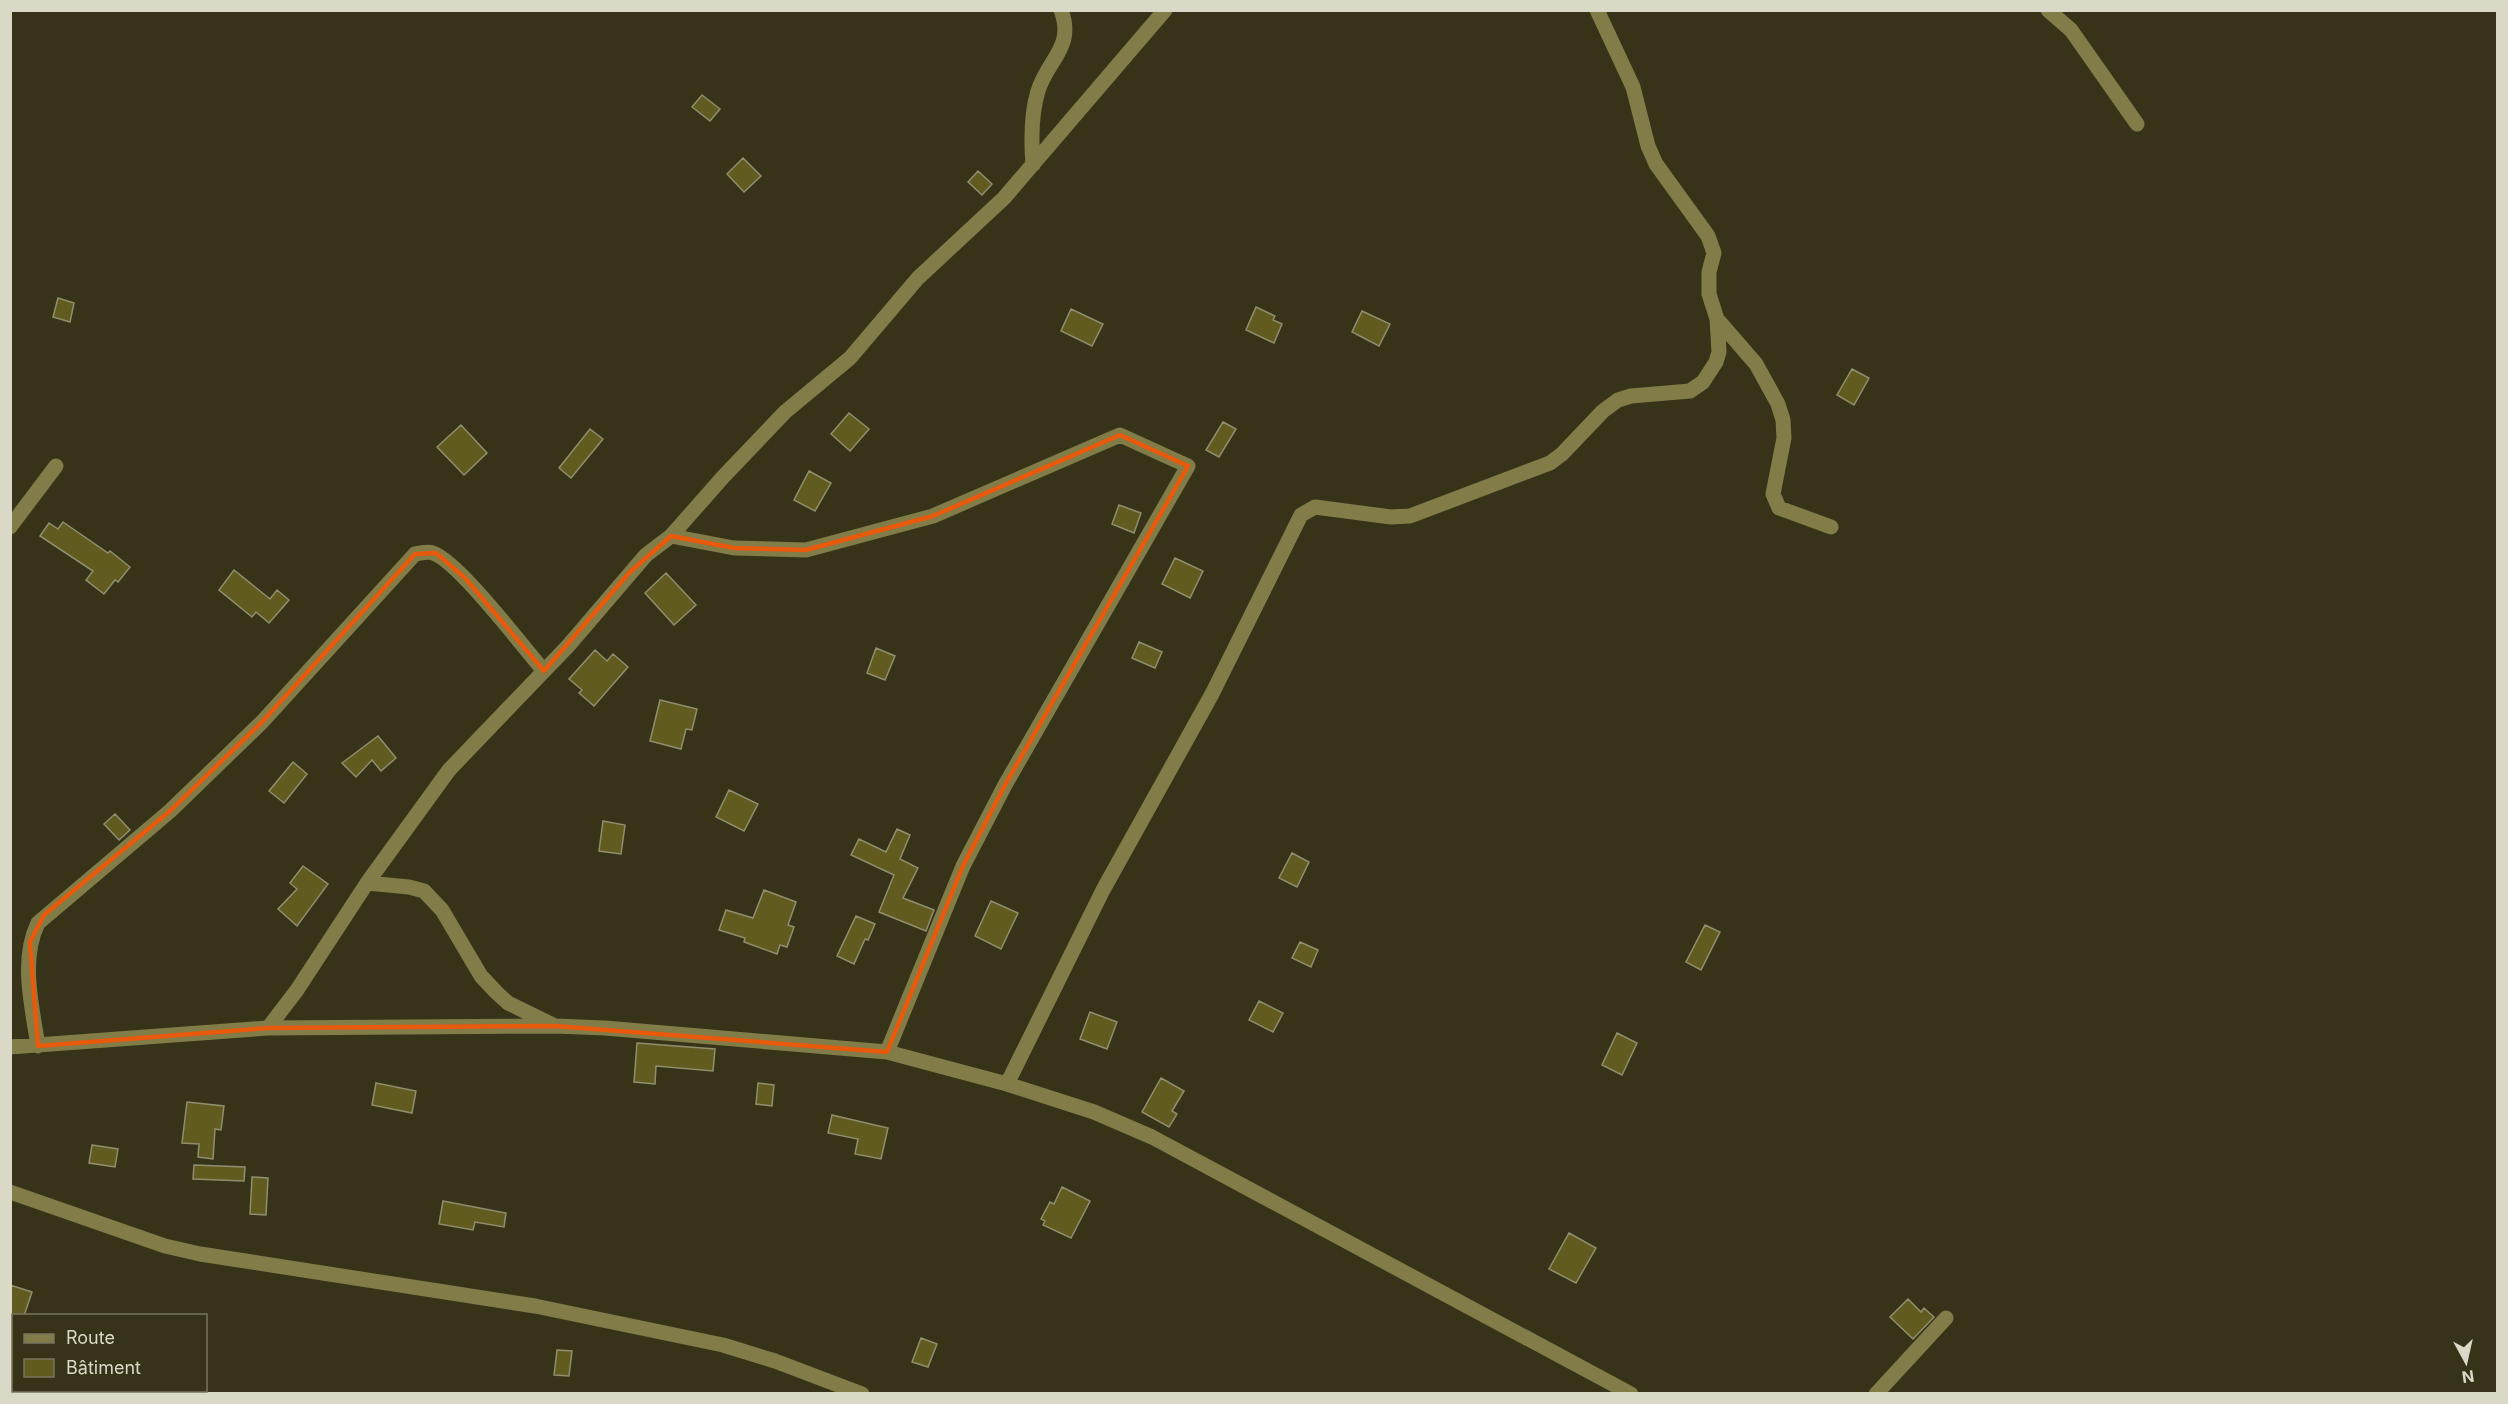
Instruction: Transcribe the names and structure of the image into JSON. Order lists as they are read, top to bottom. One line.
{"legend":["Route","Bâtiment"],"north":"bottom"}
